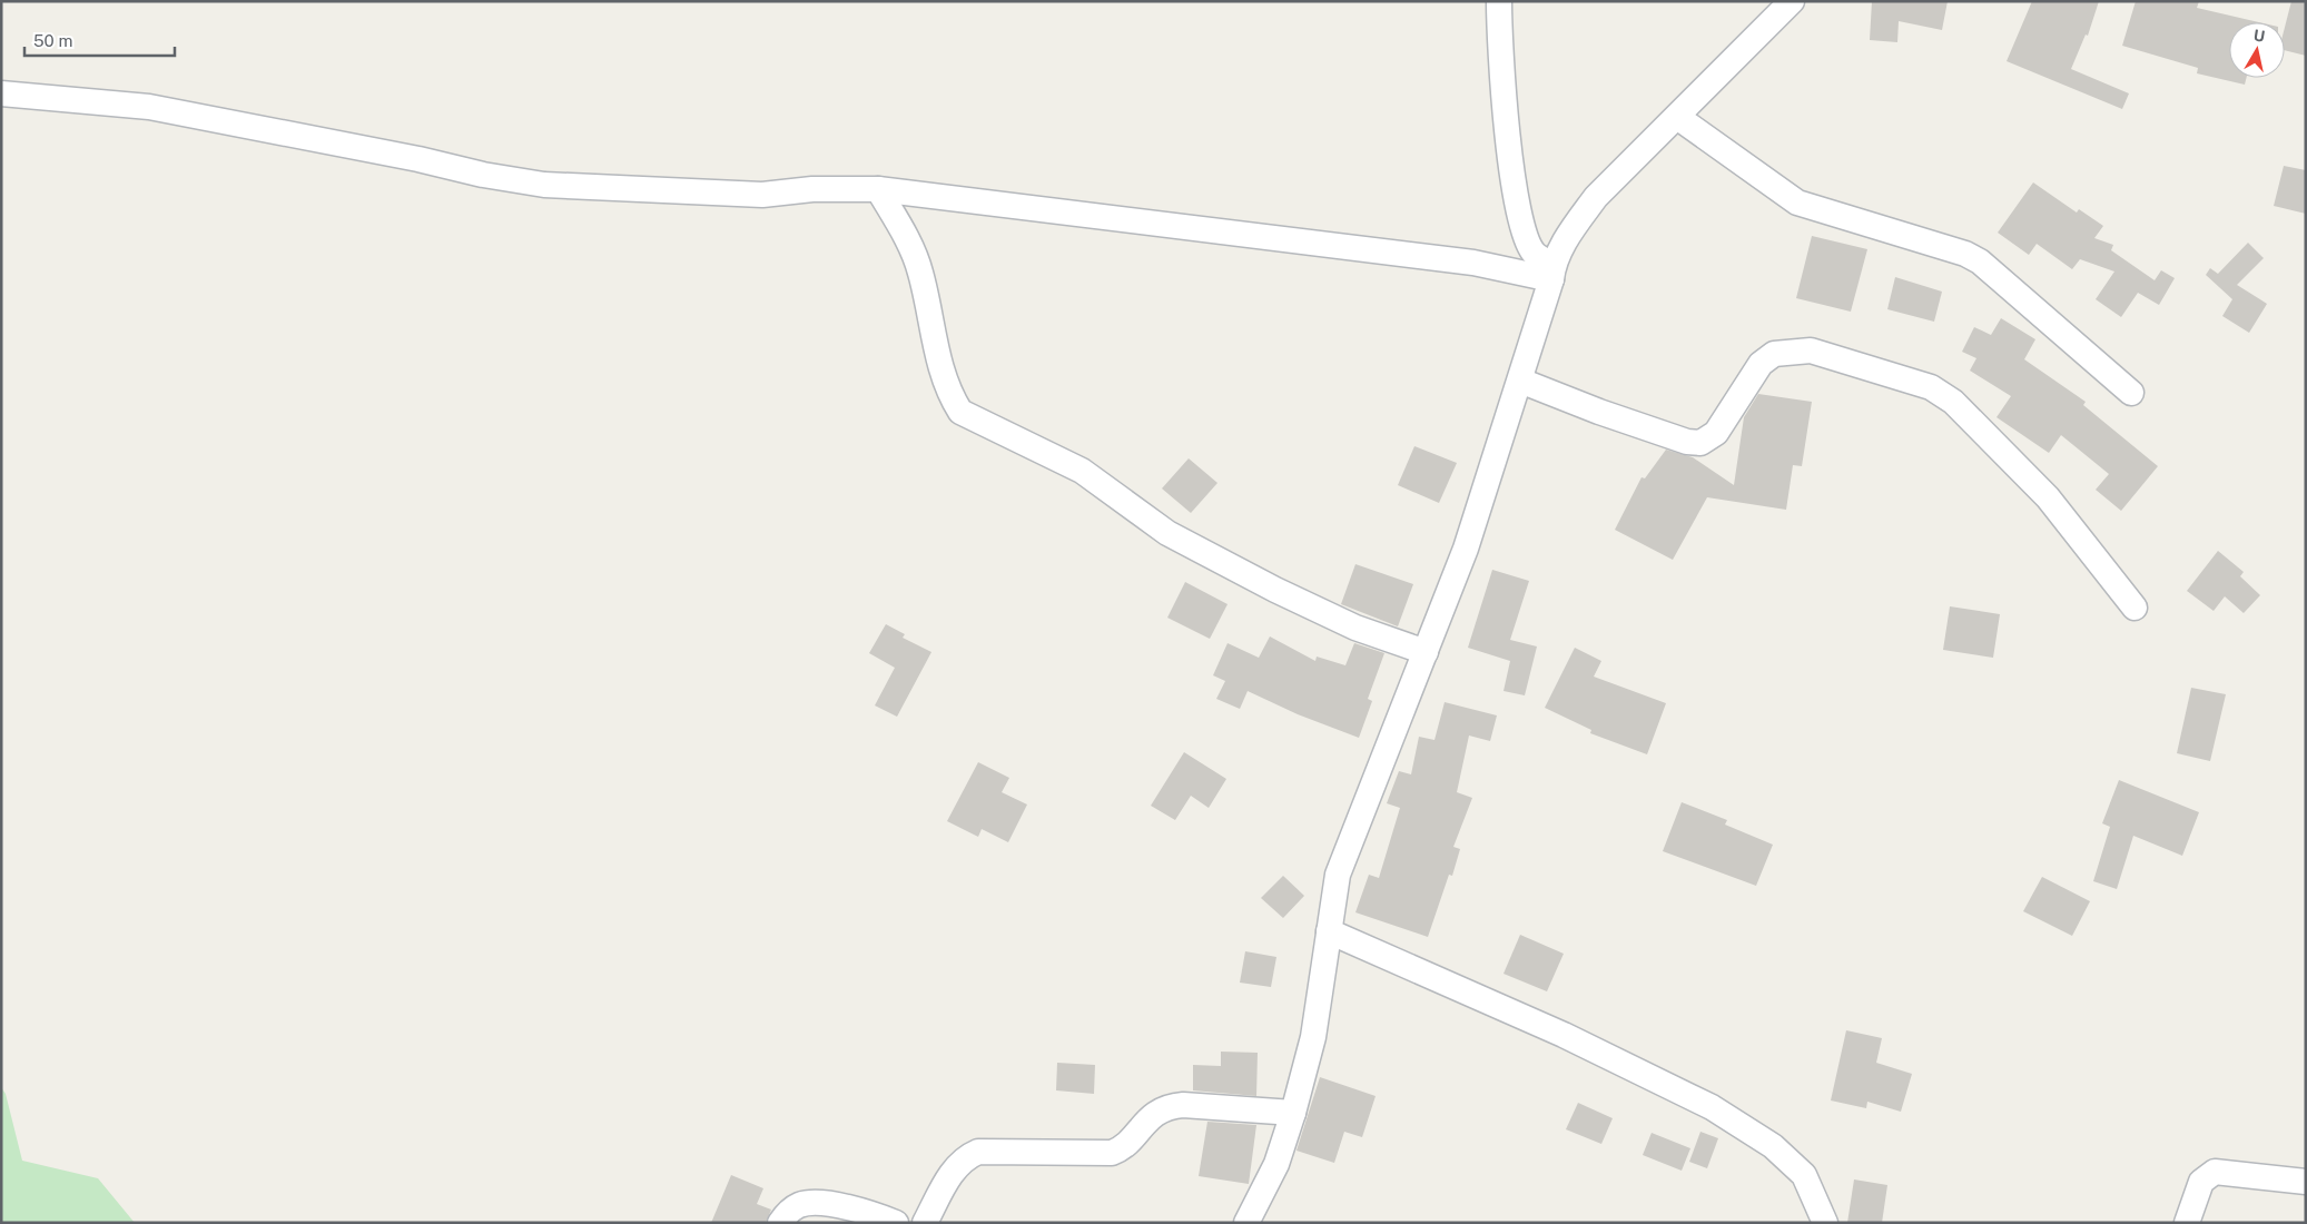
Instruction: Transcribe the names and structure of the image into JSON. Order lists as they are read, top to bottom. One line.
{"scale_bar":"50 m","north":"top"}
